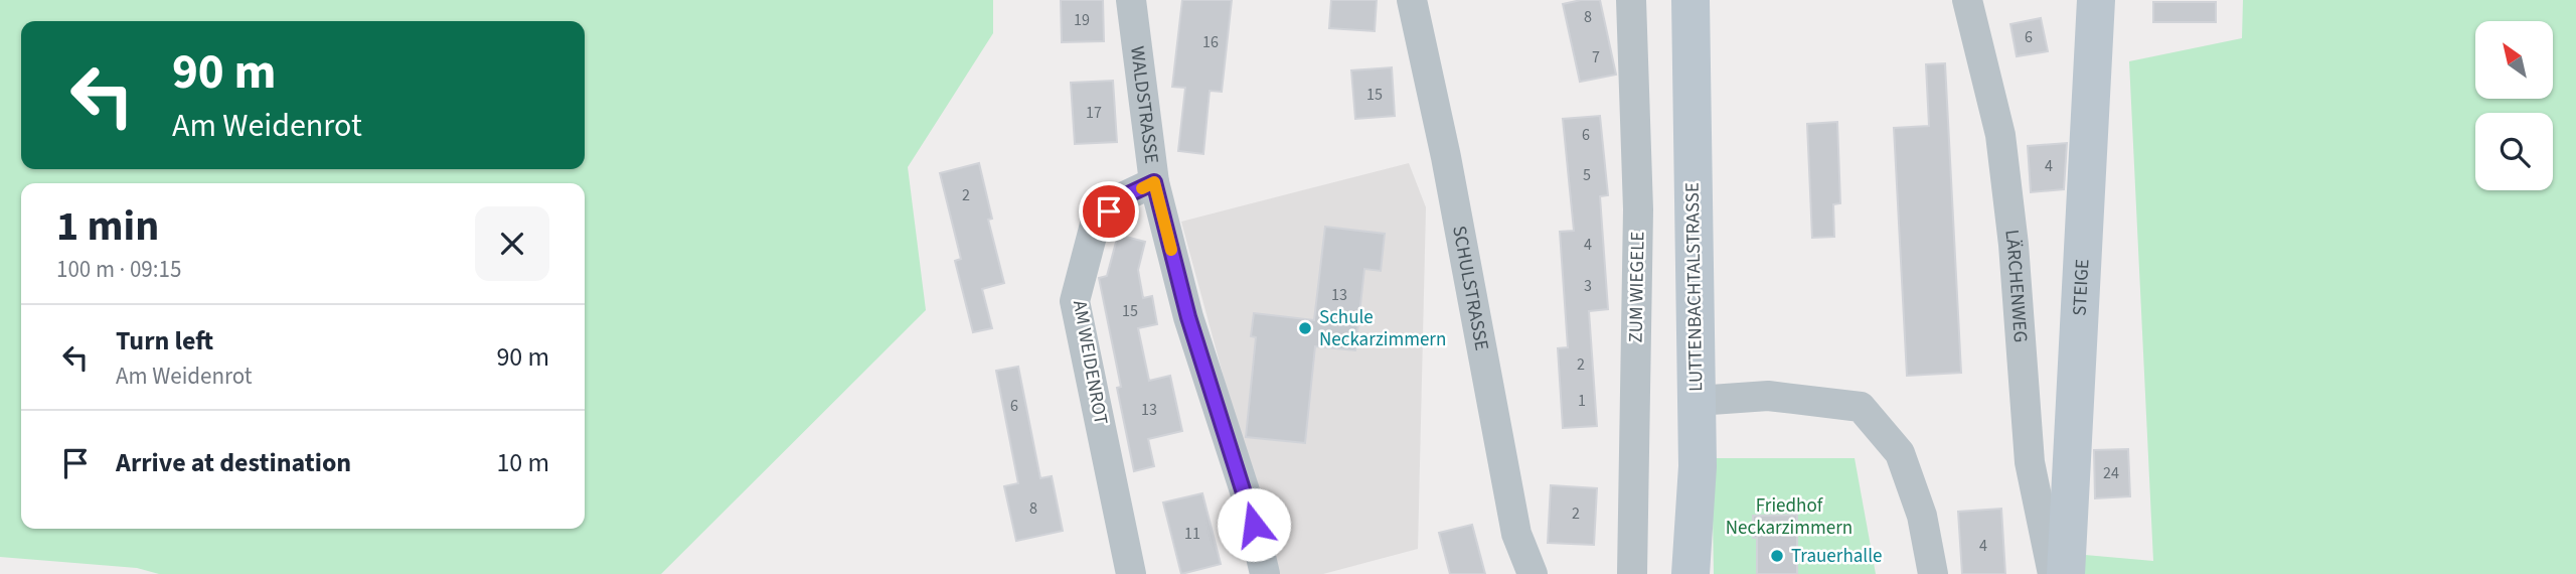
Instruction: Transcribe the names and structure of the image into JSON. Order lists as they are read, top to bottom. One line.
{"streets":{"street":["WALDSTRASSE","LÄRCHENWEG","ZUM WIEGELE","LUTTENBACHTALSTRASSE","STEIGE","SCHULSTRASSE","AM WEIDENROT"]},"crossings":[["WALDSTRASSE","AM WEIDENROT"]],"parks":["Friedhof Neckarzimmern"],"places":["Schule Neckarzimmern","Trauerhalle"],"house_numbers":["8","19","6","16","7","15","17","6","4","5","2","4","3","13","15","2","1","6","13","24","8","2","11","4"],"north":"top left","page":{"turn":["90 m","Am Weidenrot"],"heading":["1 min","100 m · 09:15"],"list":[{"name":"Turn left","note":"Am Weidenrot","value":"90 m"},{"name":"Arrive at destination","value":"10 m"}]}}
